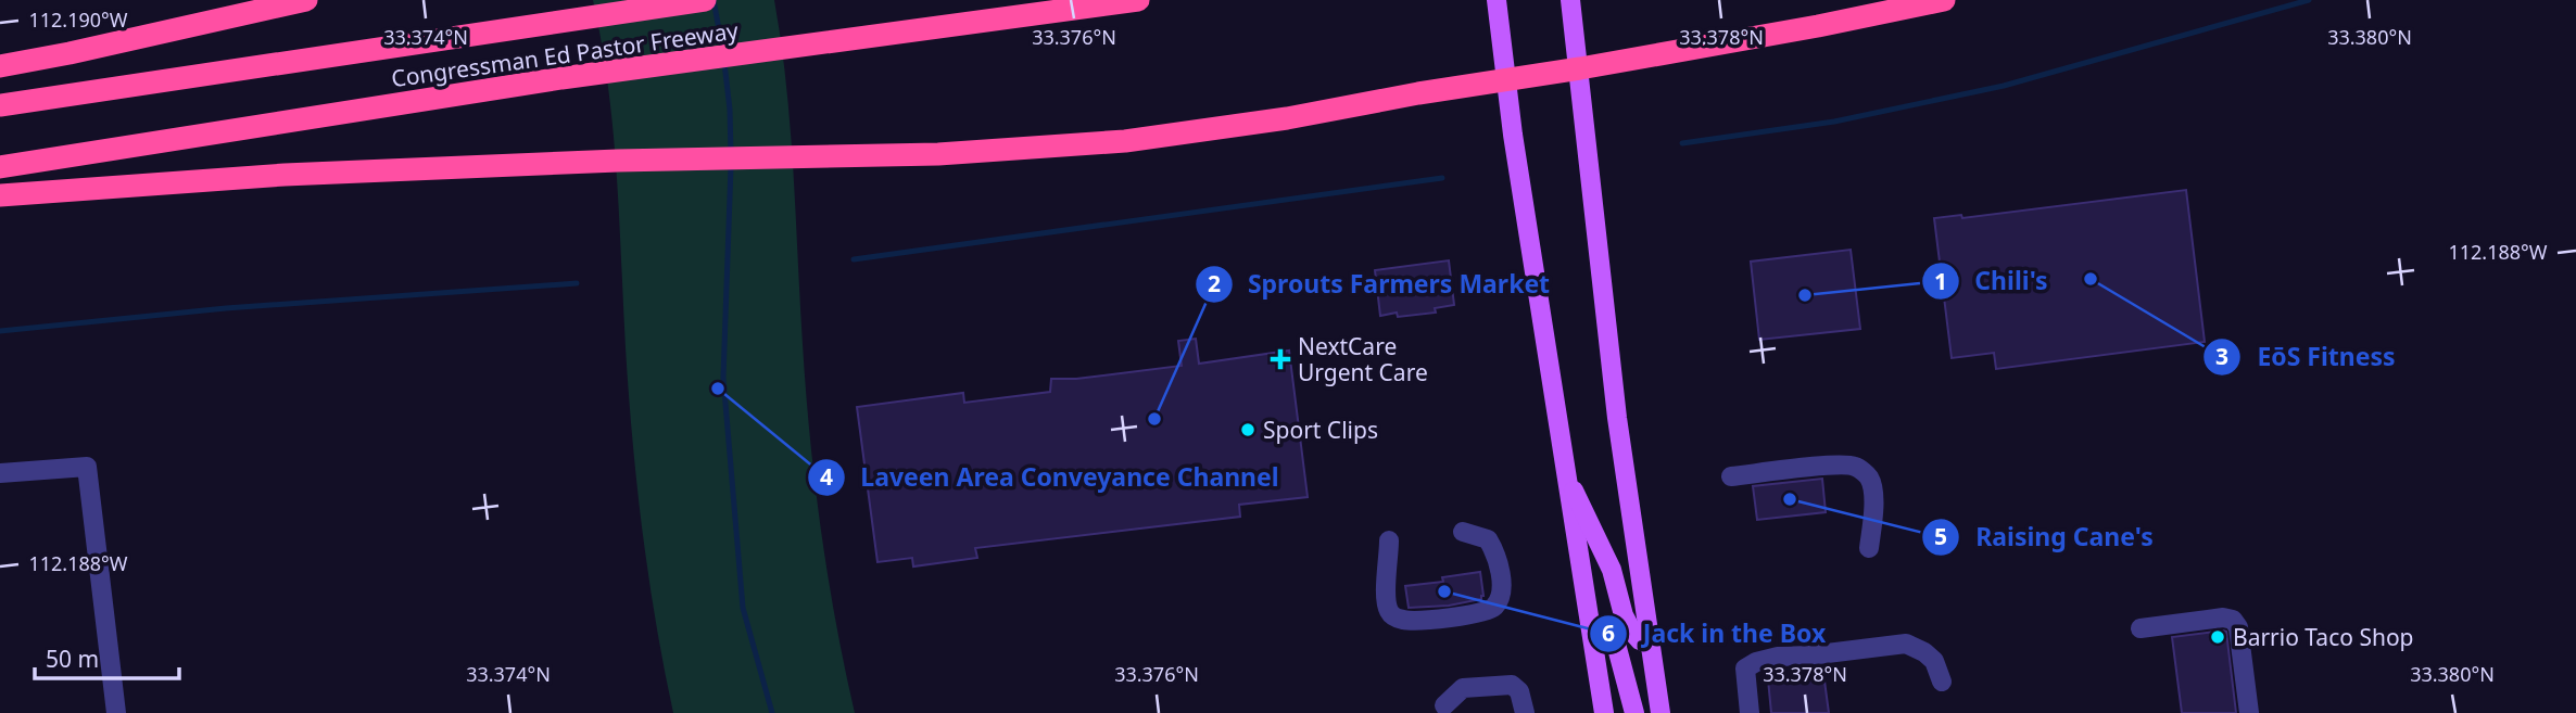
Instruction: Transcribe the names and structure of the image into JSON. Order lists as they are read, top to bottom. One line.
{"streets":{"highway":["Congressman Ed Pastor Freeway"]},"places":{"other":["EōS Fitness","Chili's","Laveen Area Conveyance Channel","Sprouts Farmers Market","Sport Clips","Raising Cane's","Jack in the Box","Barrio Taco Shop"],"health":["NextCare Urgent Care"]},"scale_bar":"50 m","coordinates":["112.190°W","33.374°N","33.376°N","33.378°N","33.380°N","112.188°W"]}
